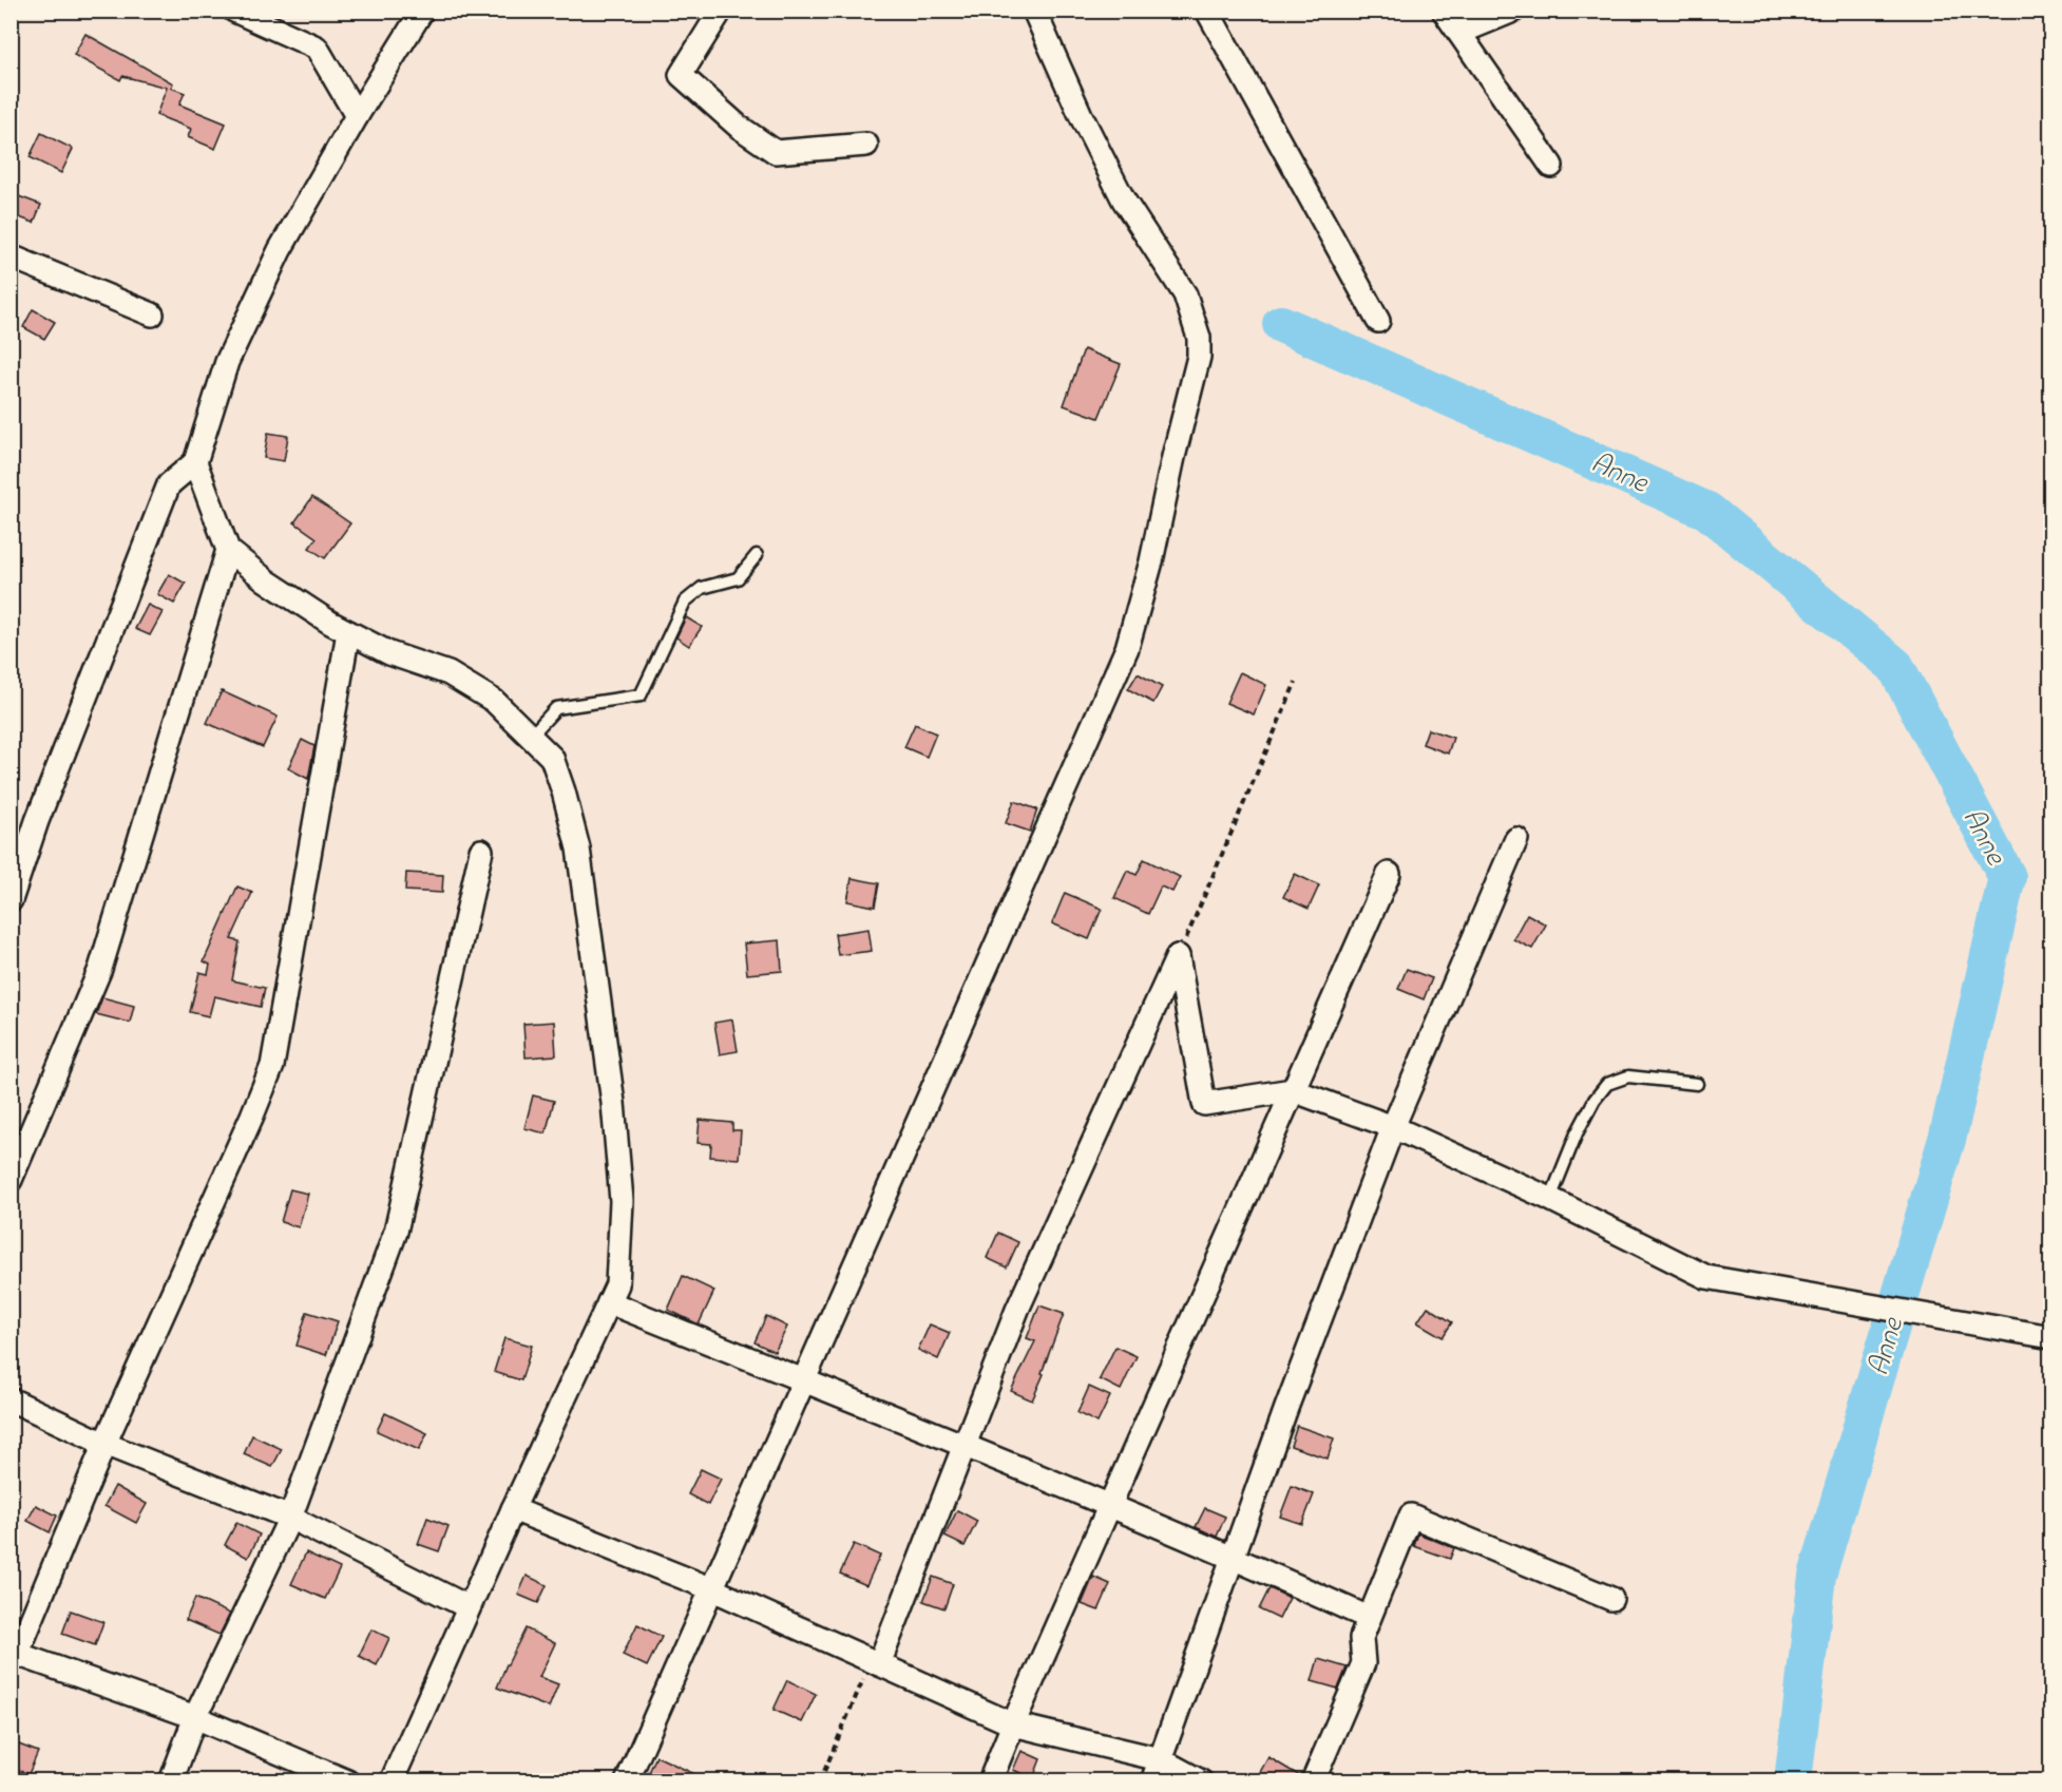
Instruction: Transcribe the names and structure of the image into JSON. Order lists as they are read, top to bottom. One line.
{"water":["Anne"]}
